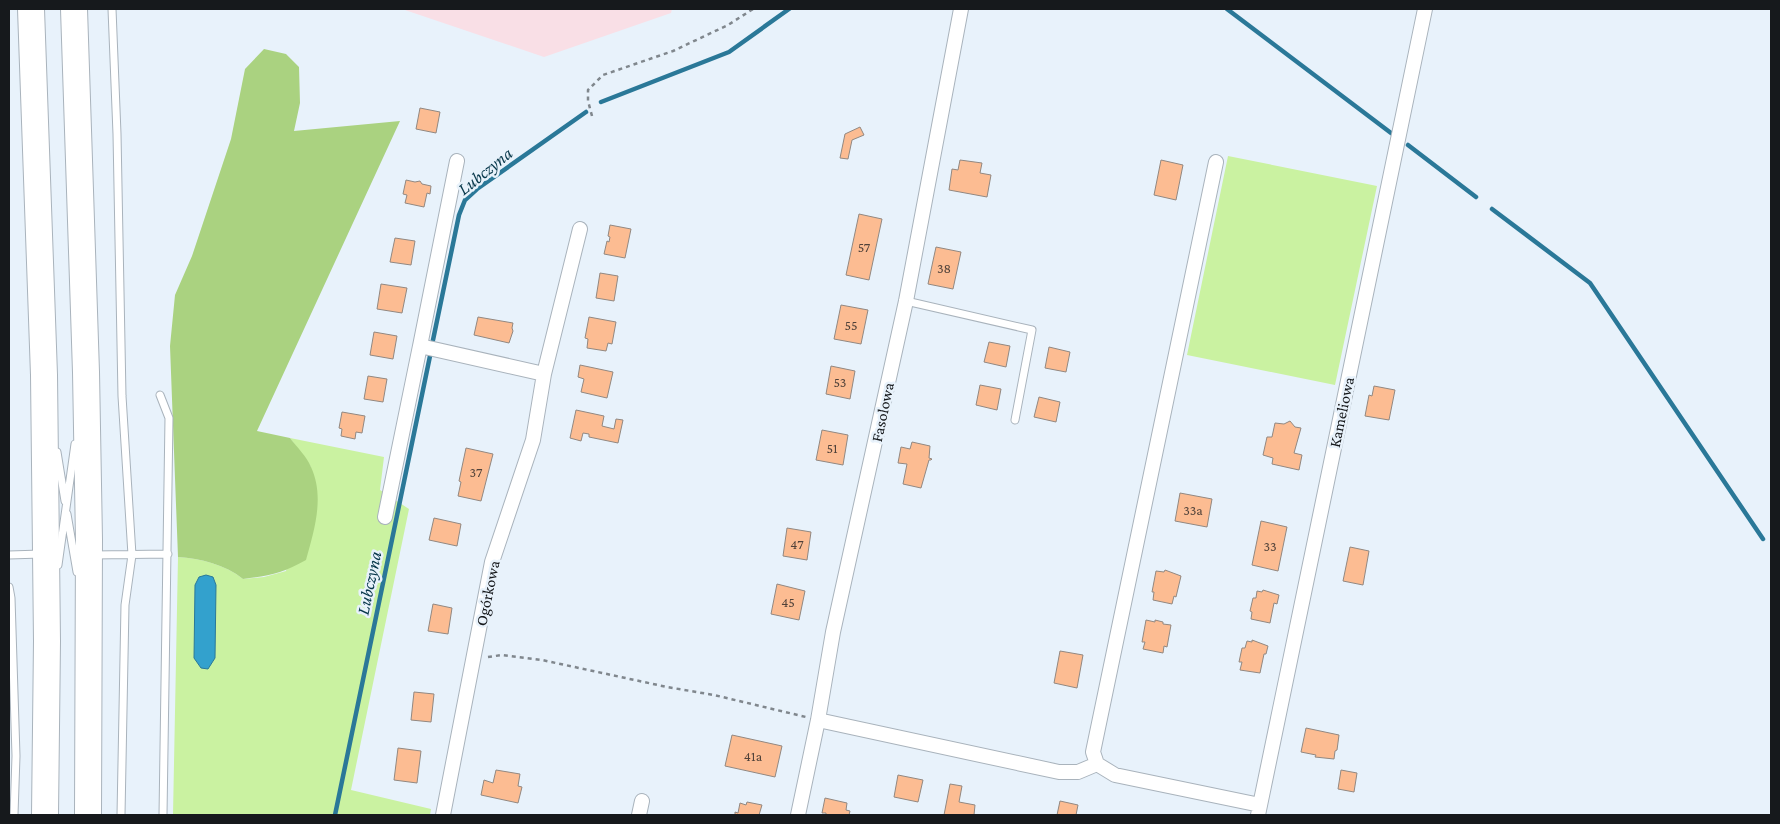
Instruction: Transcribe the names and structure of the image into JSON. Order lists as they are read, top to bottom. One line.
{"streets":{"street":["Fasolowa","Kameliowa","Ogórkowa"]},"water":["Lubczyna"],"house_numbers":["57","38","55","53","51","37","33a","47","33","45","41a"]}
